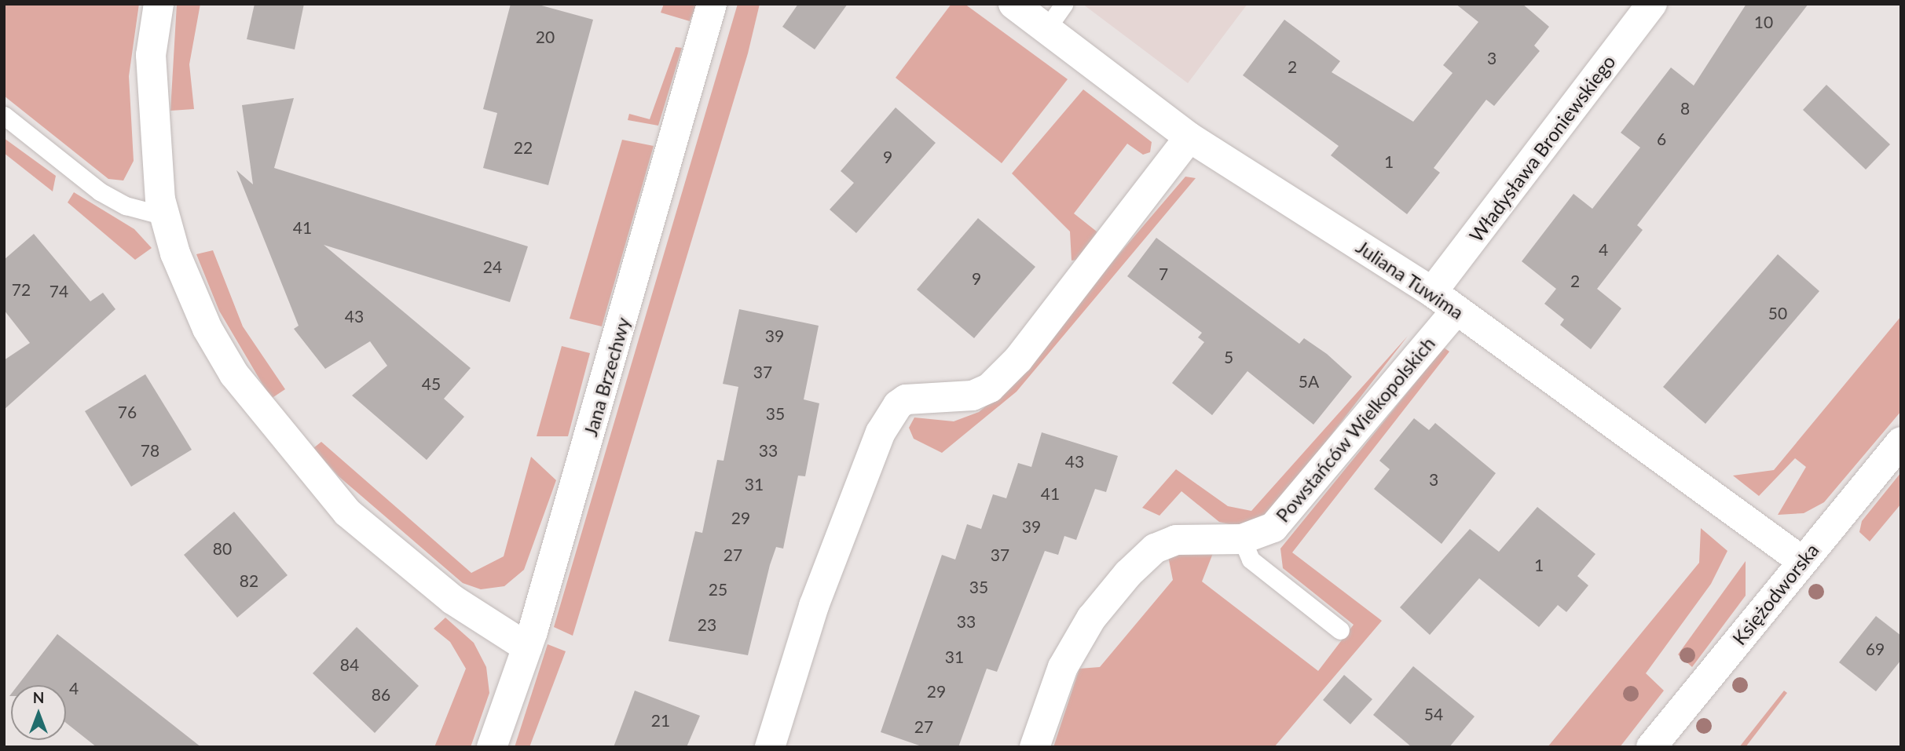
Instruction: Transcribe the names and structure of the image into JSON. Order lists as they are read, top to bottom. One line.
{"streets":{"street":["Władysława Broniewskiego","Juliana Tuwima","Jana Brzechwy","Powstańców Wielkopolskich","Księżodworska"]},"crossings":[["Władysława Broniewskiego","Juliana Tuwima"],["Juliana Tuwima","Powstańców Wielkopolskich"],["Juliana Tuwima","Księżodworska"]],"house_numbers":["10","20","3","2","8","6","22","9","1","41","4","24","7","9","2","72","74","50","43","39","5","37","5A","45","76","35","78","33","43","3","31","41","29","39","80","27","37","1","82","35","25","33","23","69","31","84","4","29","86","54","21","27"],"north":"top"}
